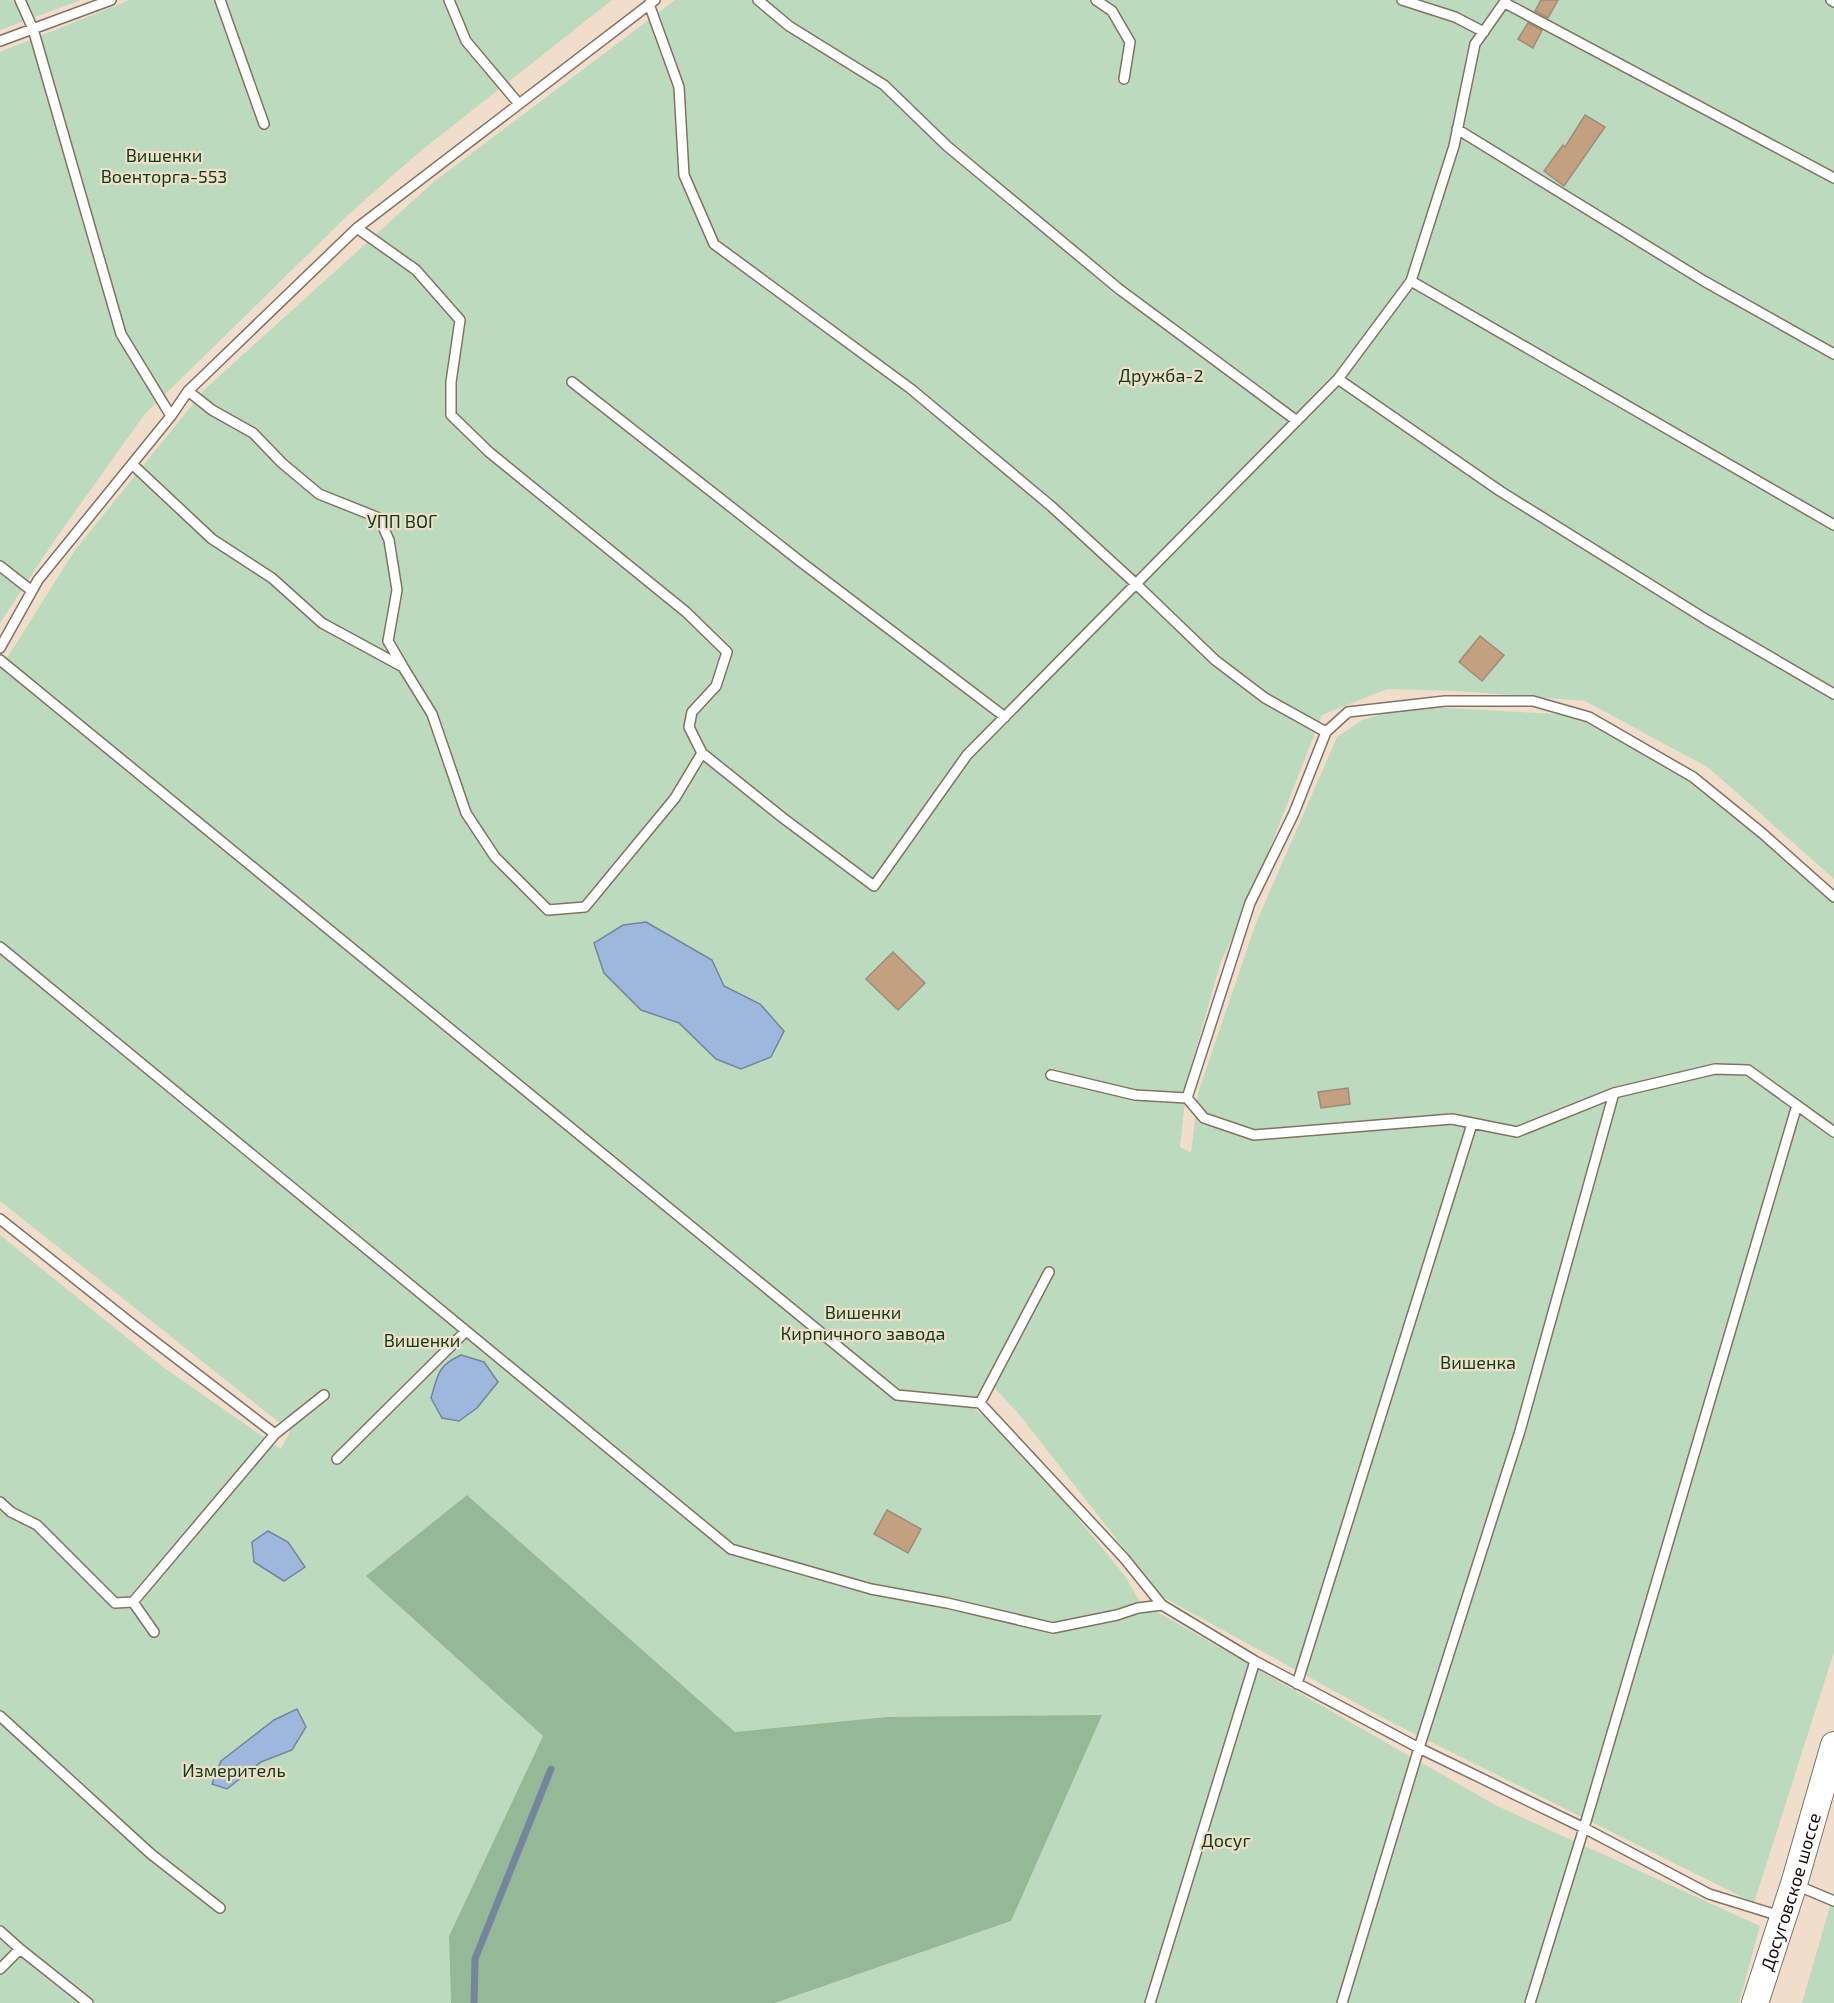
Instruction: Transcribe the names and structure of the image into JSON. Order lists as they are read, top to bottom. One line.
{"streets":{"main road":["Досуговское шоссе"]},"parks":["Вишенки Военторга-553","Дружба-2","УПП ВОГ","Вишенки Кирпичного завода","Вишенки","Вишенка","Измеритель","Досуг"]}
